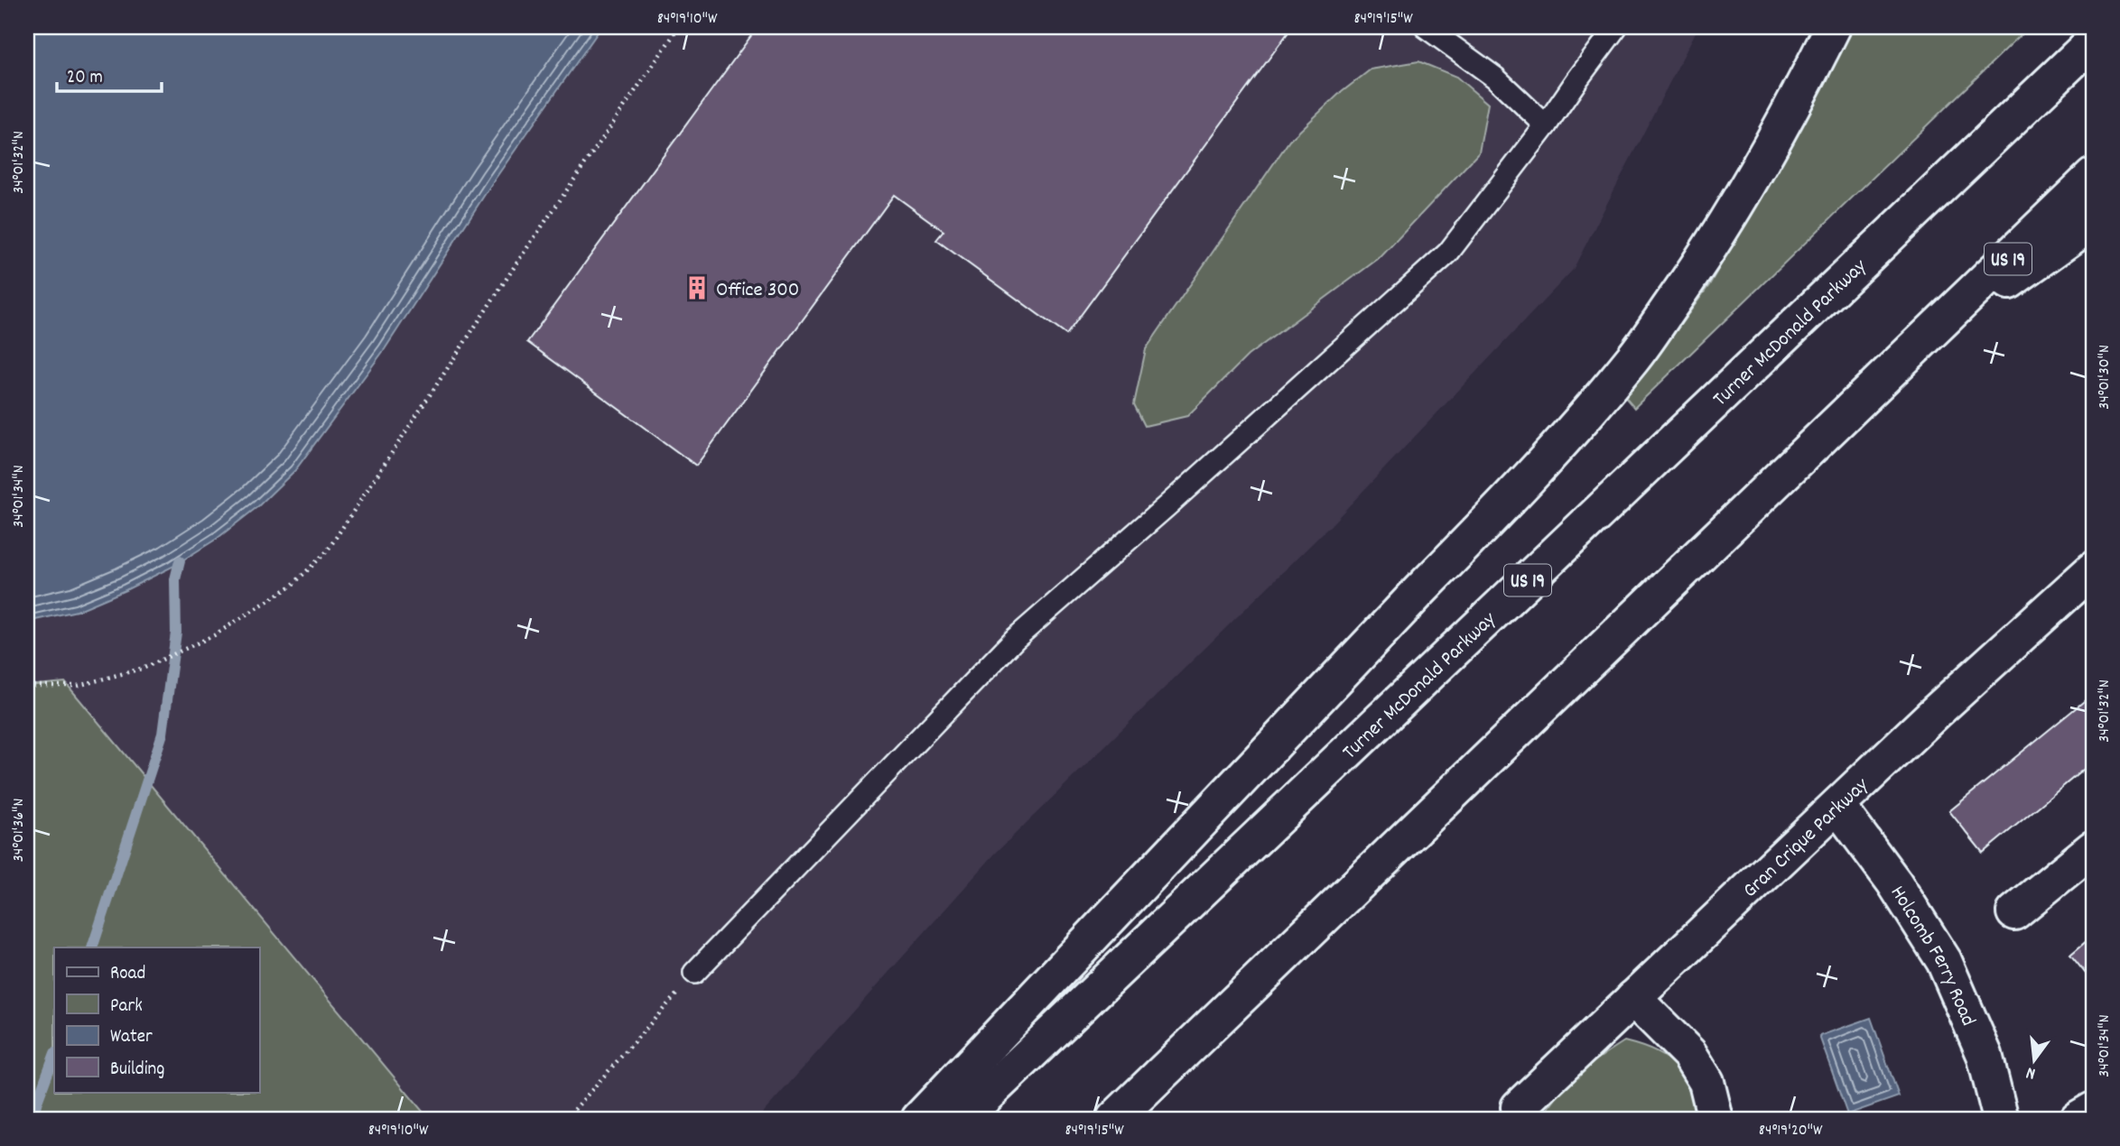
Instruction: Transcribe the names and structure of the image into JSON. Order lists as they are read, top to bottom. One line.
{"streets":{"main road":["US 19","Turner McDonald Parkway","Gran Crique Parkway","Holcomb Ferry Road"]},"crossings":[["Gran Crique Parkway","Holcomb Ferry Road"]],"places":{"building":["Office 300"]},"legend":["Road","Park","Water","Building"],"scale_bar":"20 m","north":"bottom","coordinates":["84°19'10\"W","84°19'15\"W","34°01'32\"N","34°01'30\"N","34°01'34\"N","34°01'36\"N","84°19'20\"W"]}
